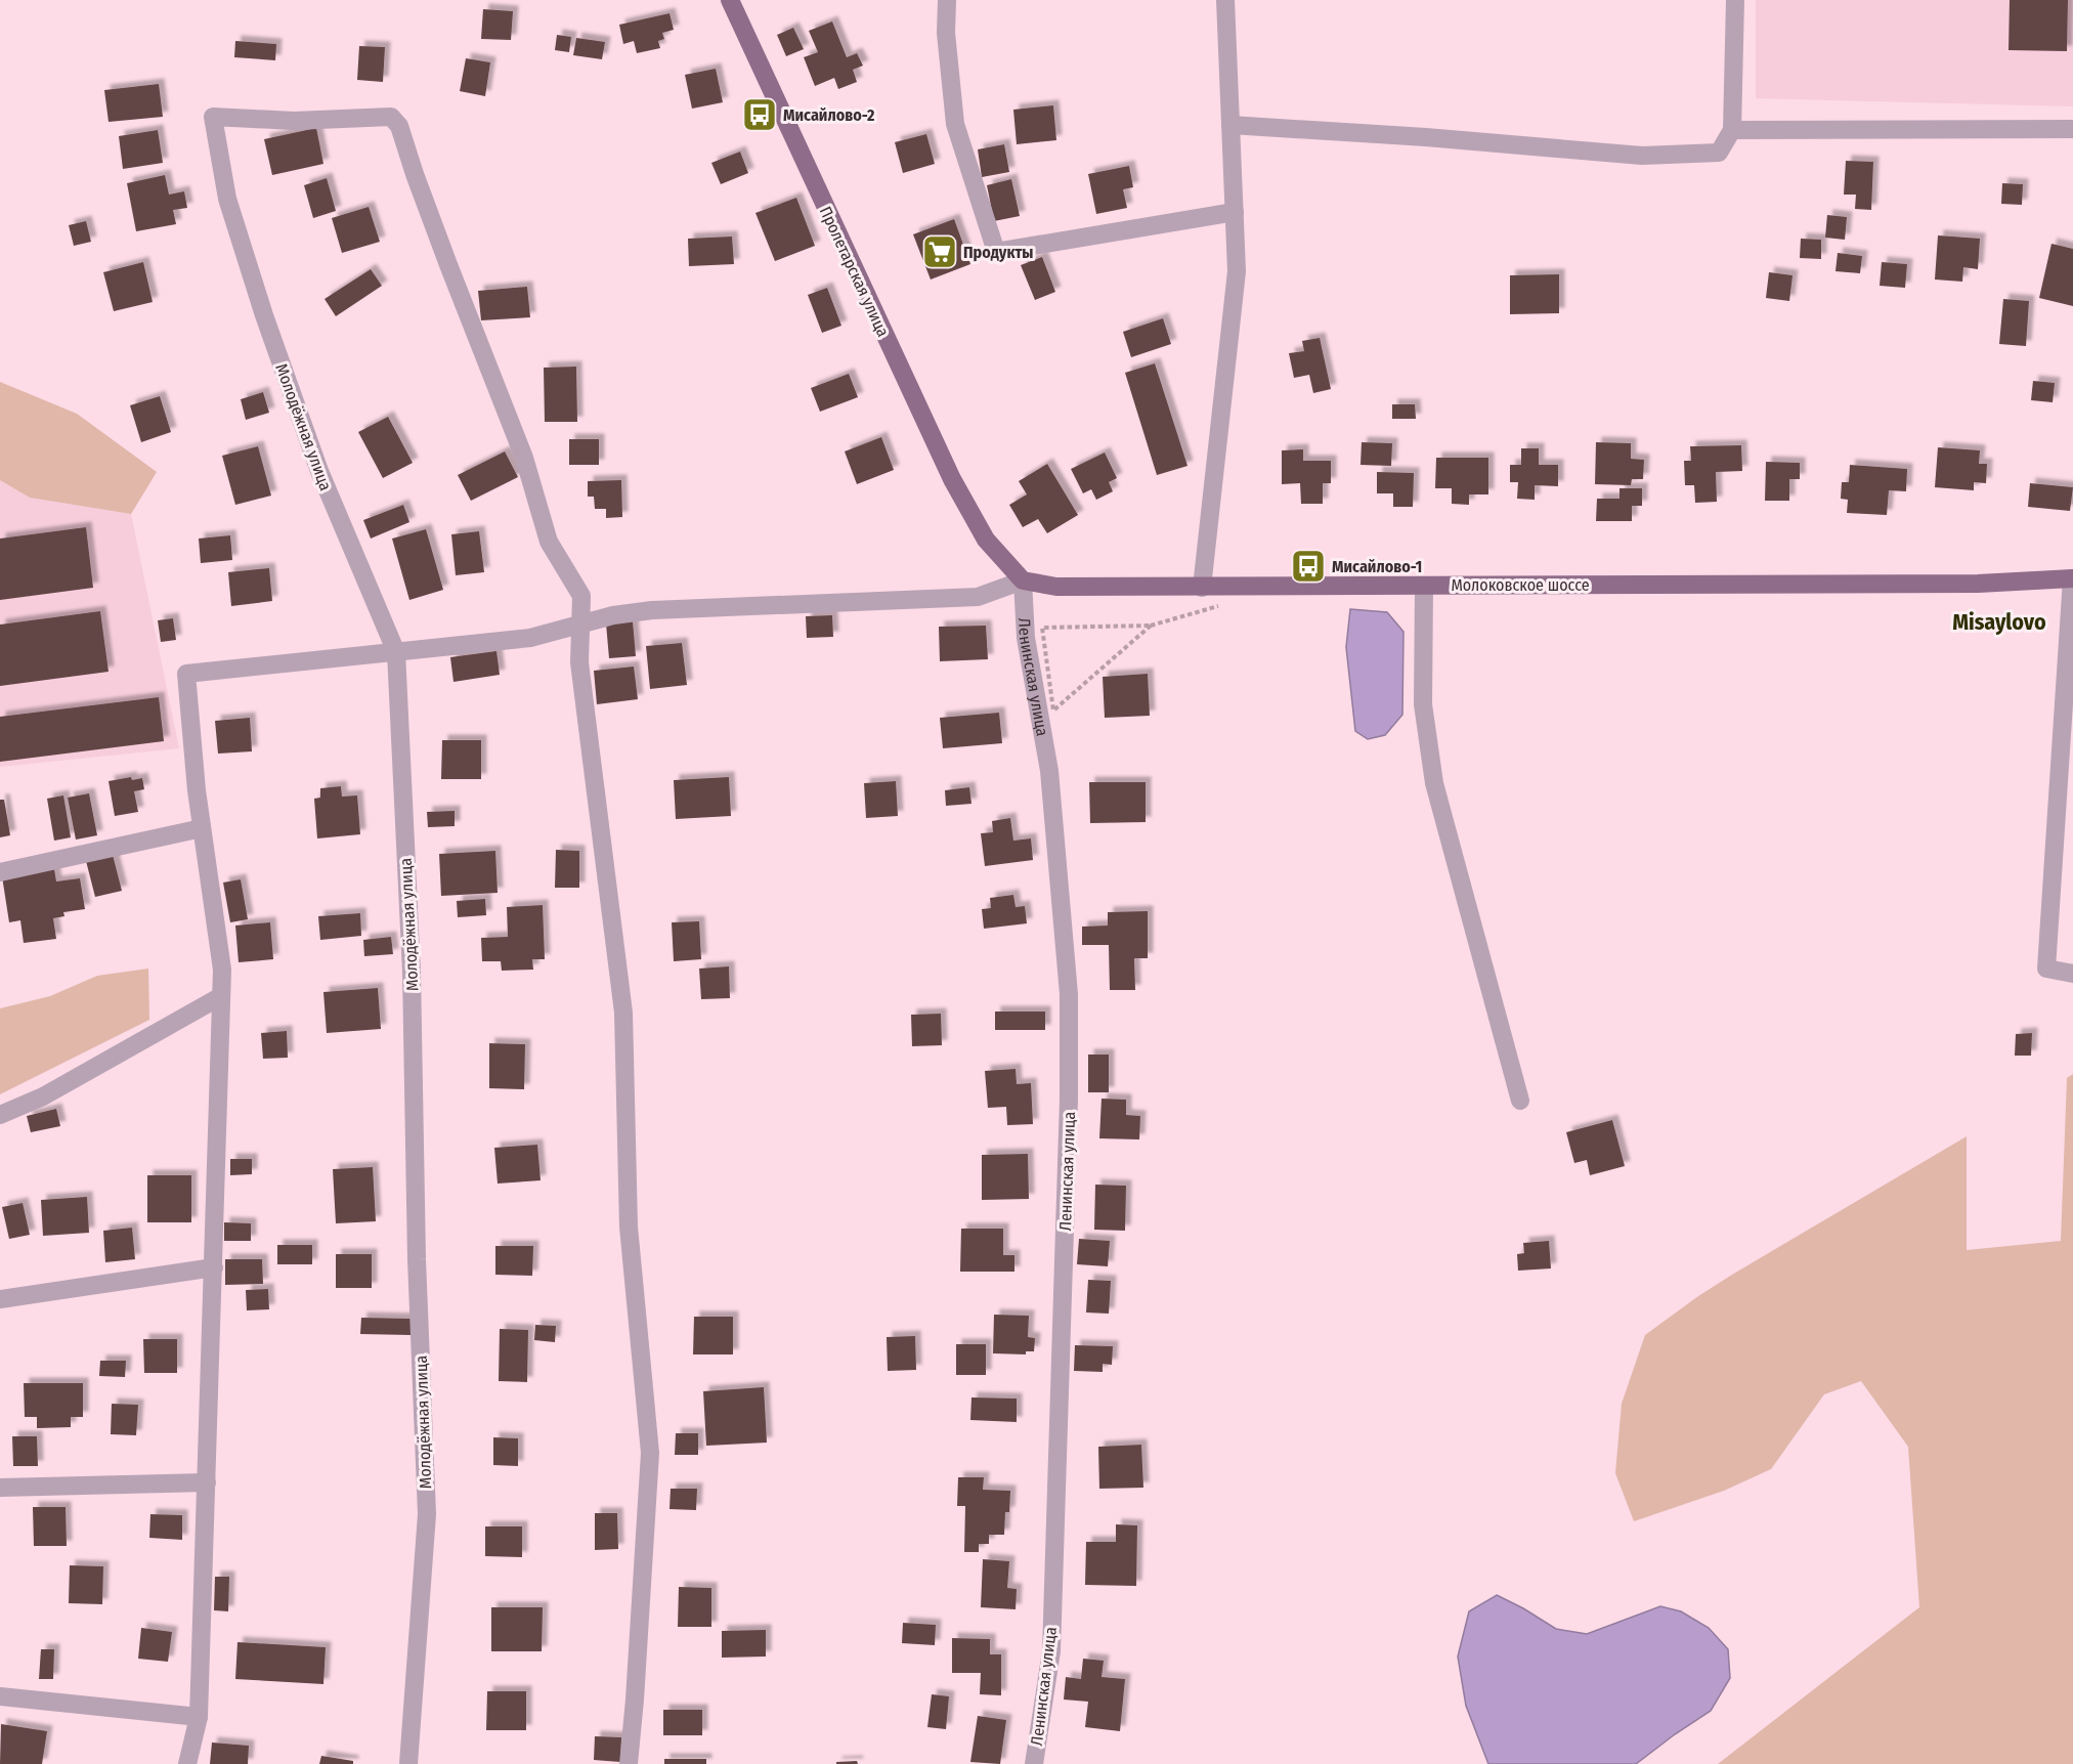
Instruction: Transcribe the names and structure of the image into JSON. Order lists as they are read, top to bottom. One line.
{"streets":{"main road":["Пролетарская улица","Молоковское шоссе"],"street":["Молодёжная улица","Ленинская улица"]},"crossings":[["Пролетарская улица","Молоковское шоссе"],["Пролетарская улица","Ленинская улица"],["Молоковское шоссе","Ленинская улица"]],"districts":["Misaylovo"],"places":{"bus stop":["Мисайлово-2","Мисайлово-1"],"supermarket":["Продукты"]}}
